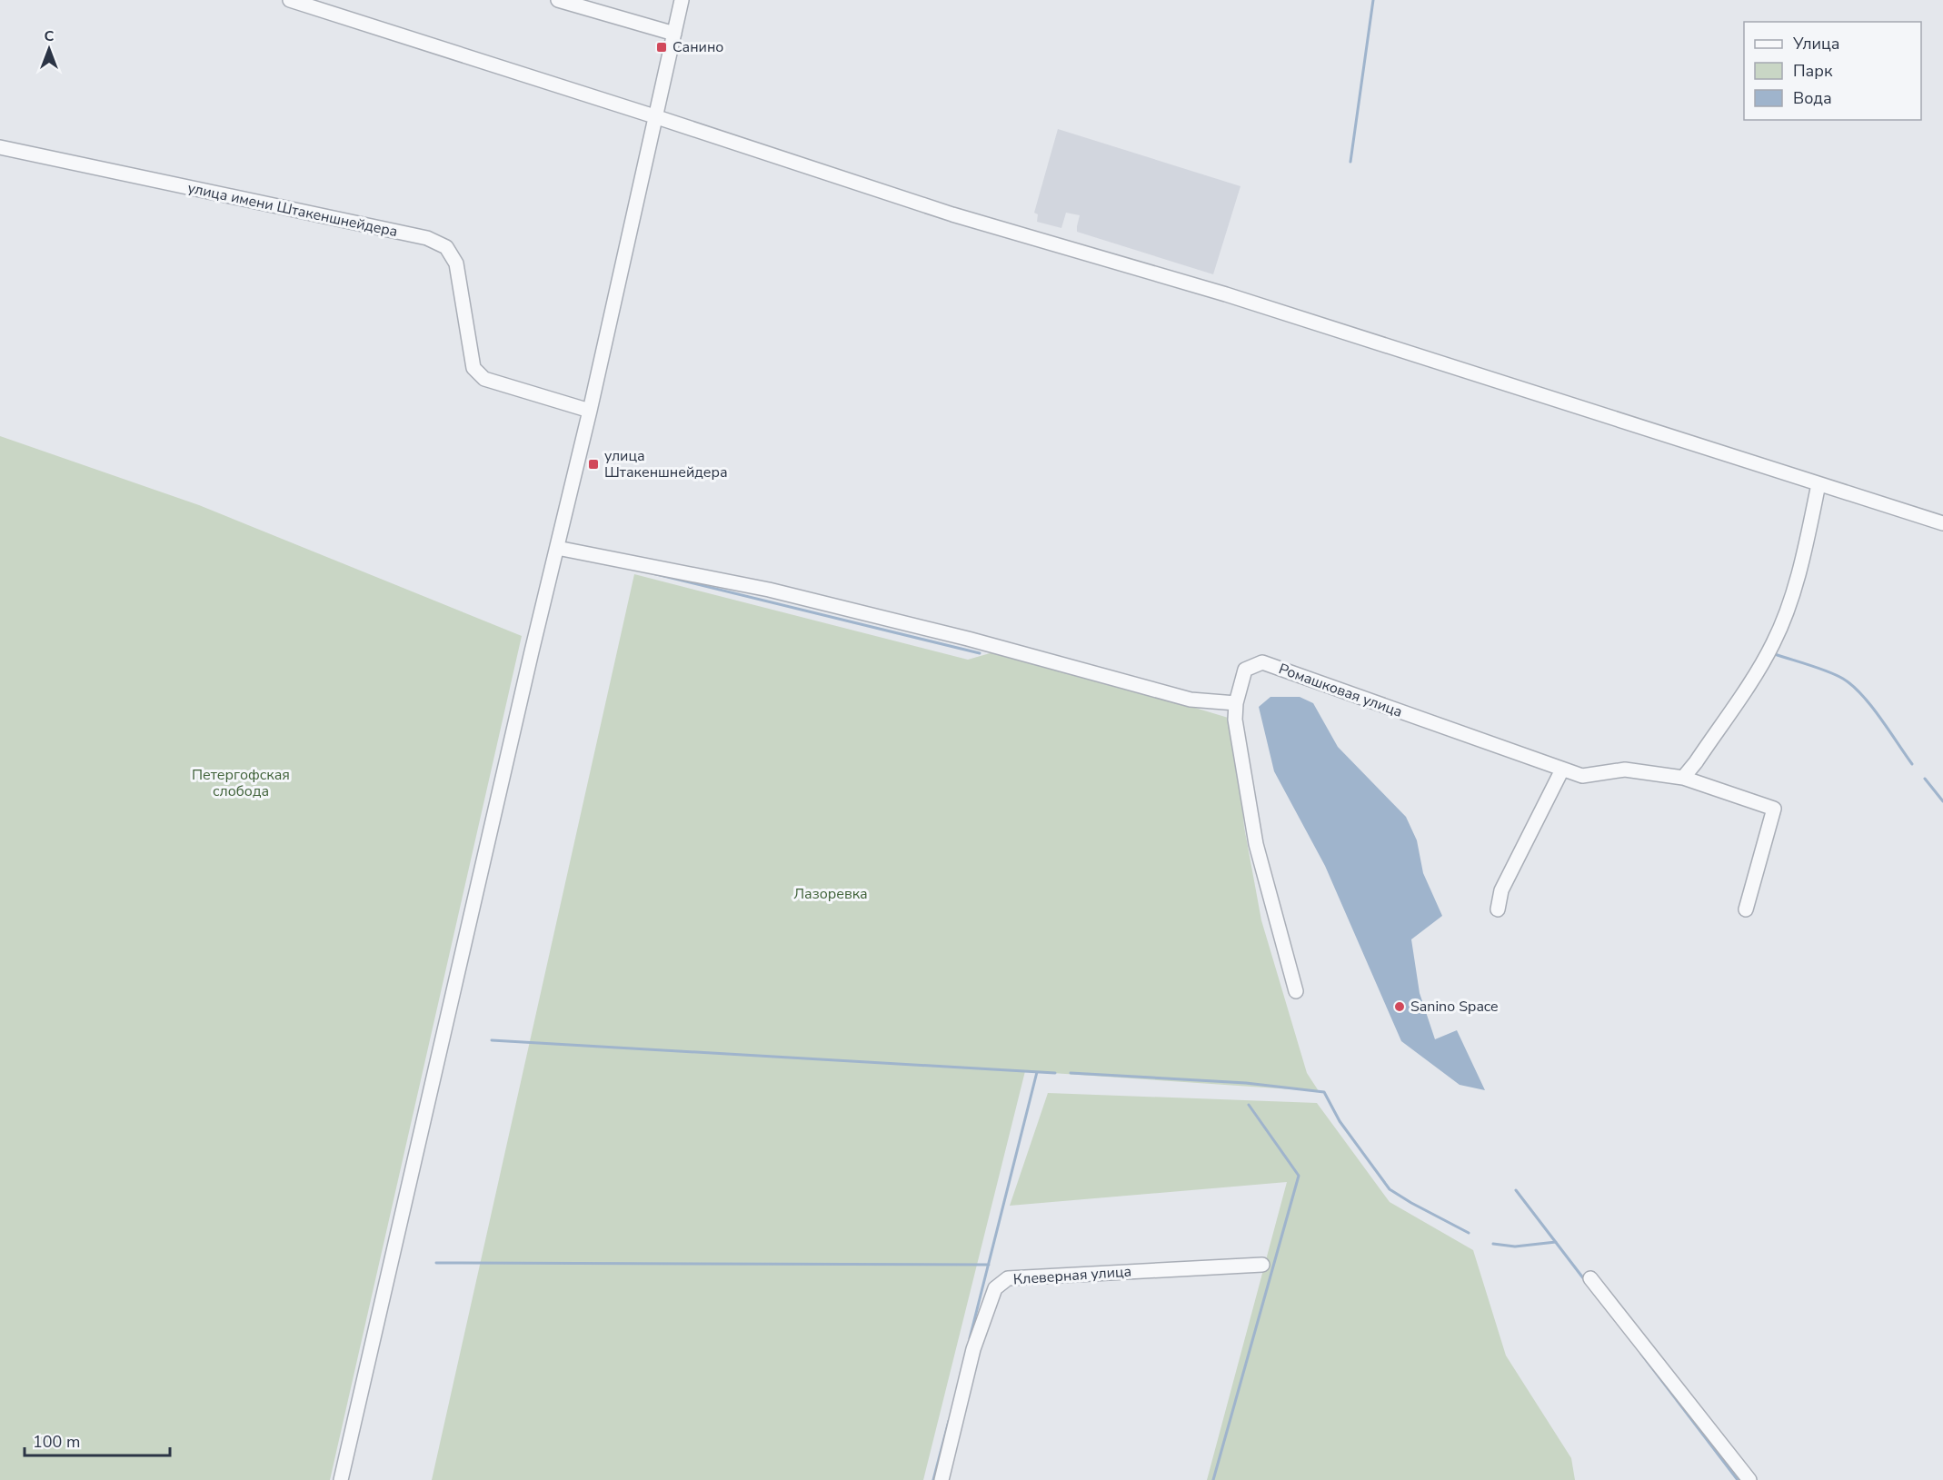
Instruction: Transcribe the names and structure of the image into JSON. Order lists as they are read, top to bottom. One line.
{"streets":{"street":["улица имени Штакеншнейдера","Ромашковая улица","Клеверная улица"]},"parks":["Петергофская слобода","Лазоревка"],"places":{"transit":["Санино","улица Штакеншнейдера"],"other":["Sanino Space"]},"legend":["Улица","Парк","Вода"],"scale_bar":"100 m","north":"top"}
